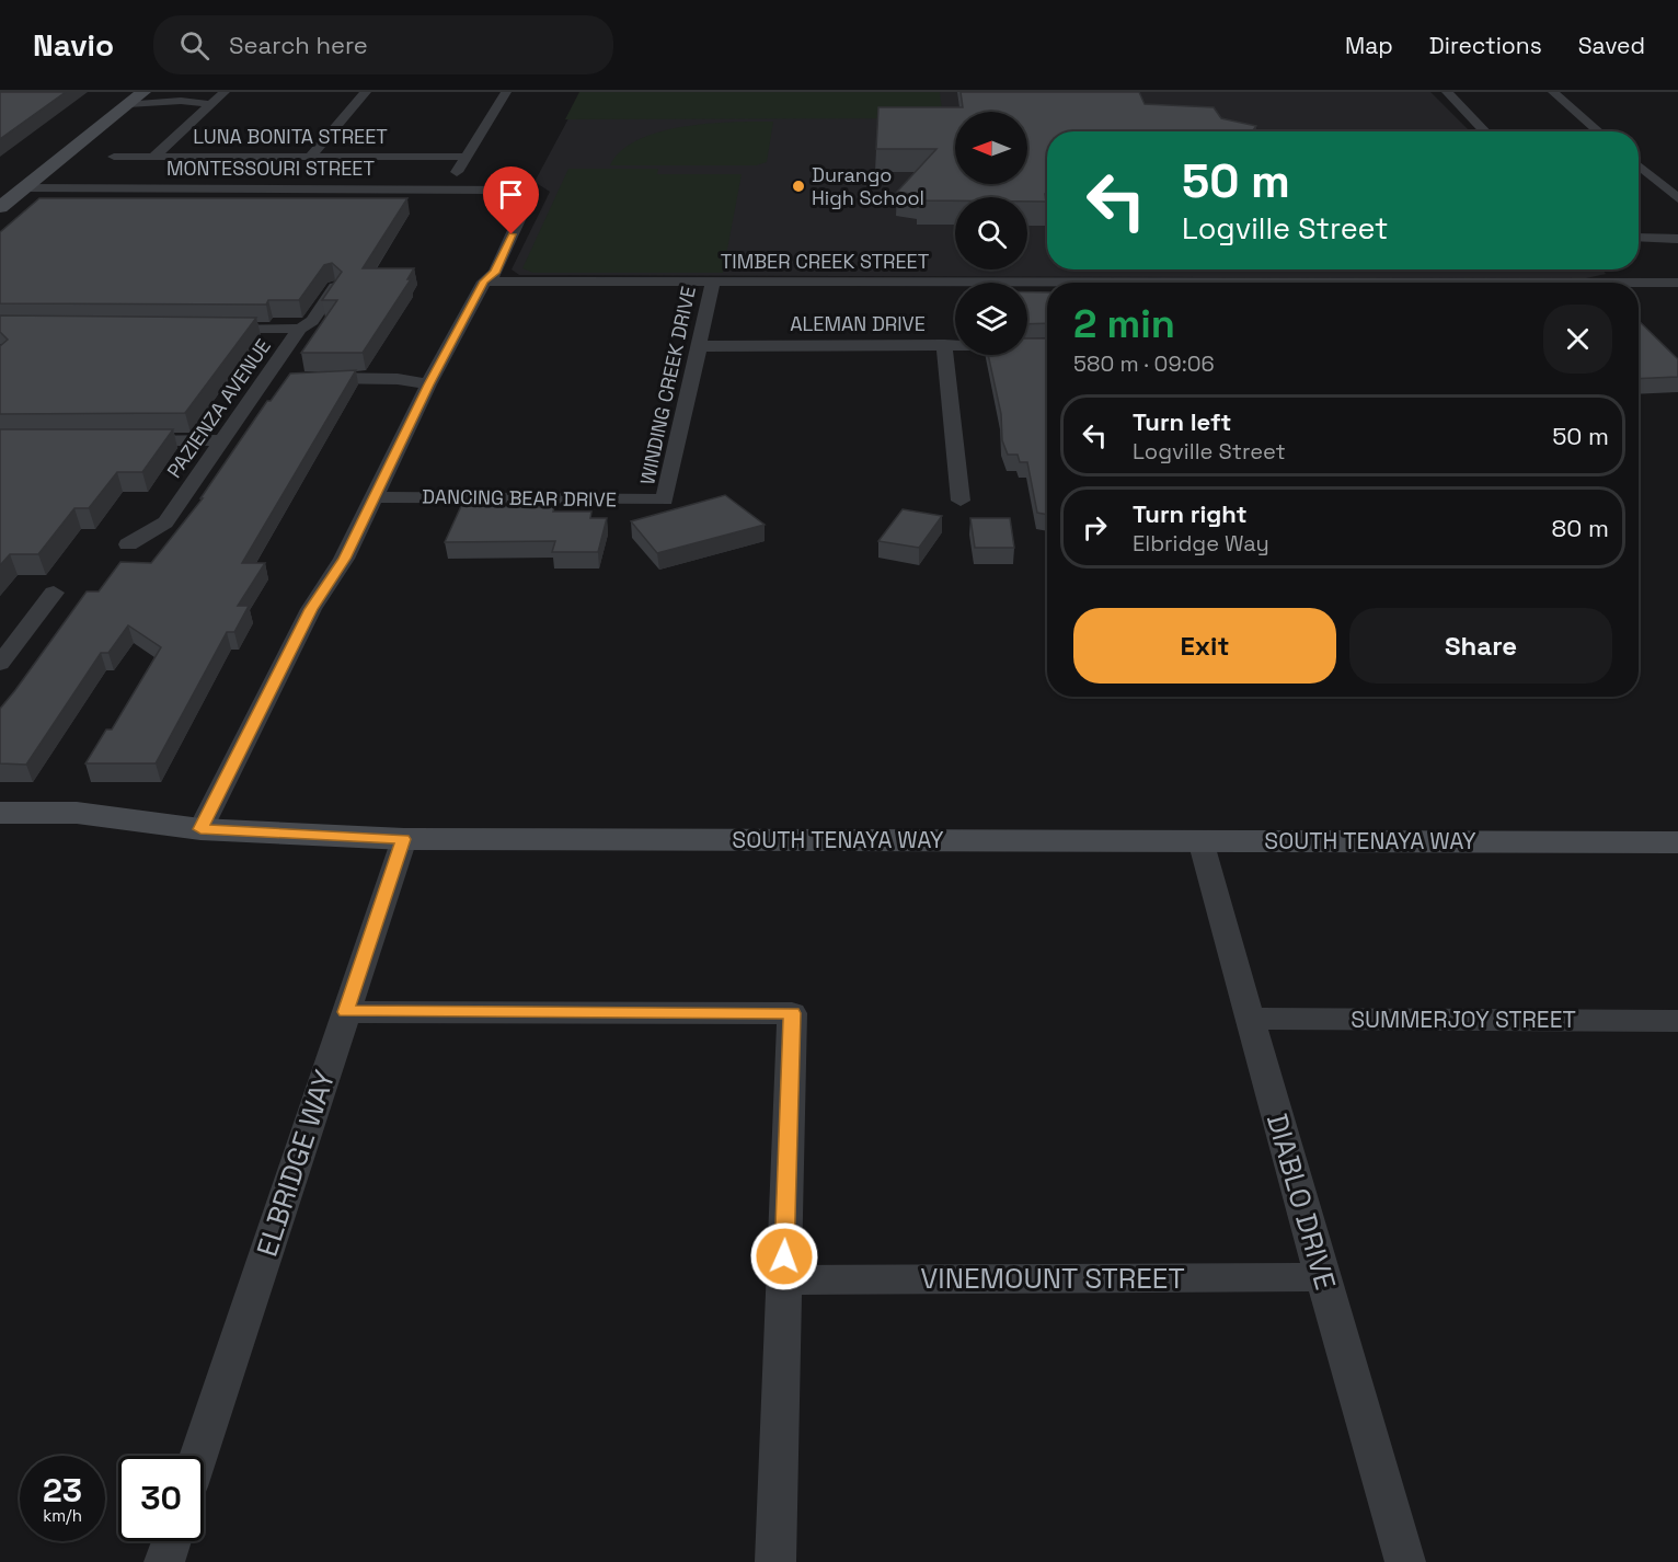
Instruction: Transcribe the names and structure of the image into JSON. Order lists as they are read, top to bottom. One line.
{"streets":{"street":["LUNA BONITA STREET","MONTESSOURI STREET","TIMBER CREEK STREET","ALEMAN DRIVE","WINDING CREEK DRIVE","PAZIENZA AVENUE","DANCING BEAR DRIVE","SOUTH TENAYA WAY","SUMMERJOY STREET","ELBRIDGE WAY","DIABLO DRIVE","VINEMOUNT STREET"]},"crossings":[["MONTESSOURI STREET","TIMBER CREEK STREET"],["TIMBER CREEK STREET","WINDING CREEK DRIVE"],["ALEMAN DRIVE","WINDING CREEK DRIVE"],["WINDING CREEK DRIVE","DANCING BEAR DRIVE"],["SOUTH TENAYA WAY","ELBRIDGE WAY"],["SOUTH TENAYA WAY","DIABLO DRIVE"],["SUMMERJOY STREET","DIABLO DRIVE"],["DIABLO DRIVE","VINEMOUNT STREET"]],"places":["Durango High School"],"north":"left","page":{"header":"Navio","search":"Search here","nav":["Map","Directions","Saved"],"turn":["50 m","Logville Street"],"heading":["2 min","580 m · 09:06"],"list":[{"name":"Turn left","note":"Logville Street","value":"50 m"},{"name":"Turn right","note":"Elbridge Way","value":"80 m"}],"buttons":["Exit","Share"],"speed":"23 km/h","limit":"30"}}
